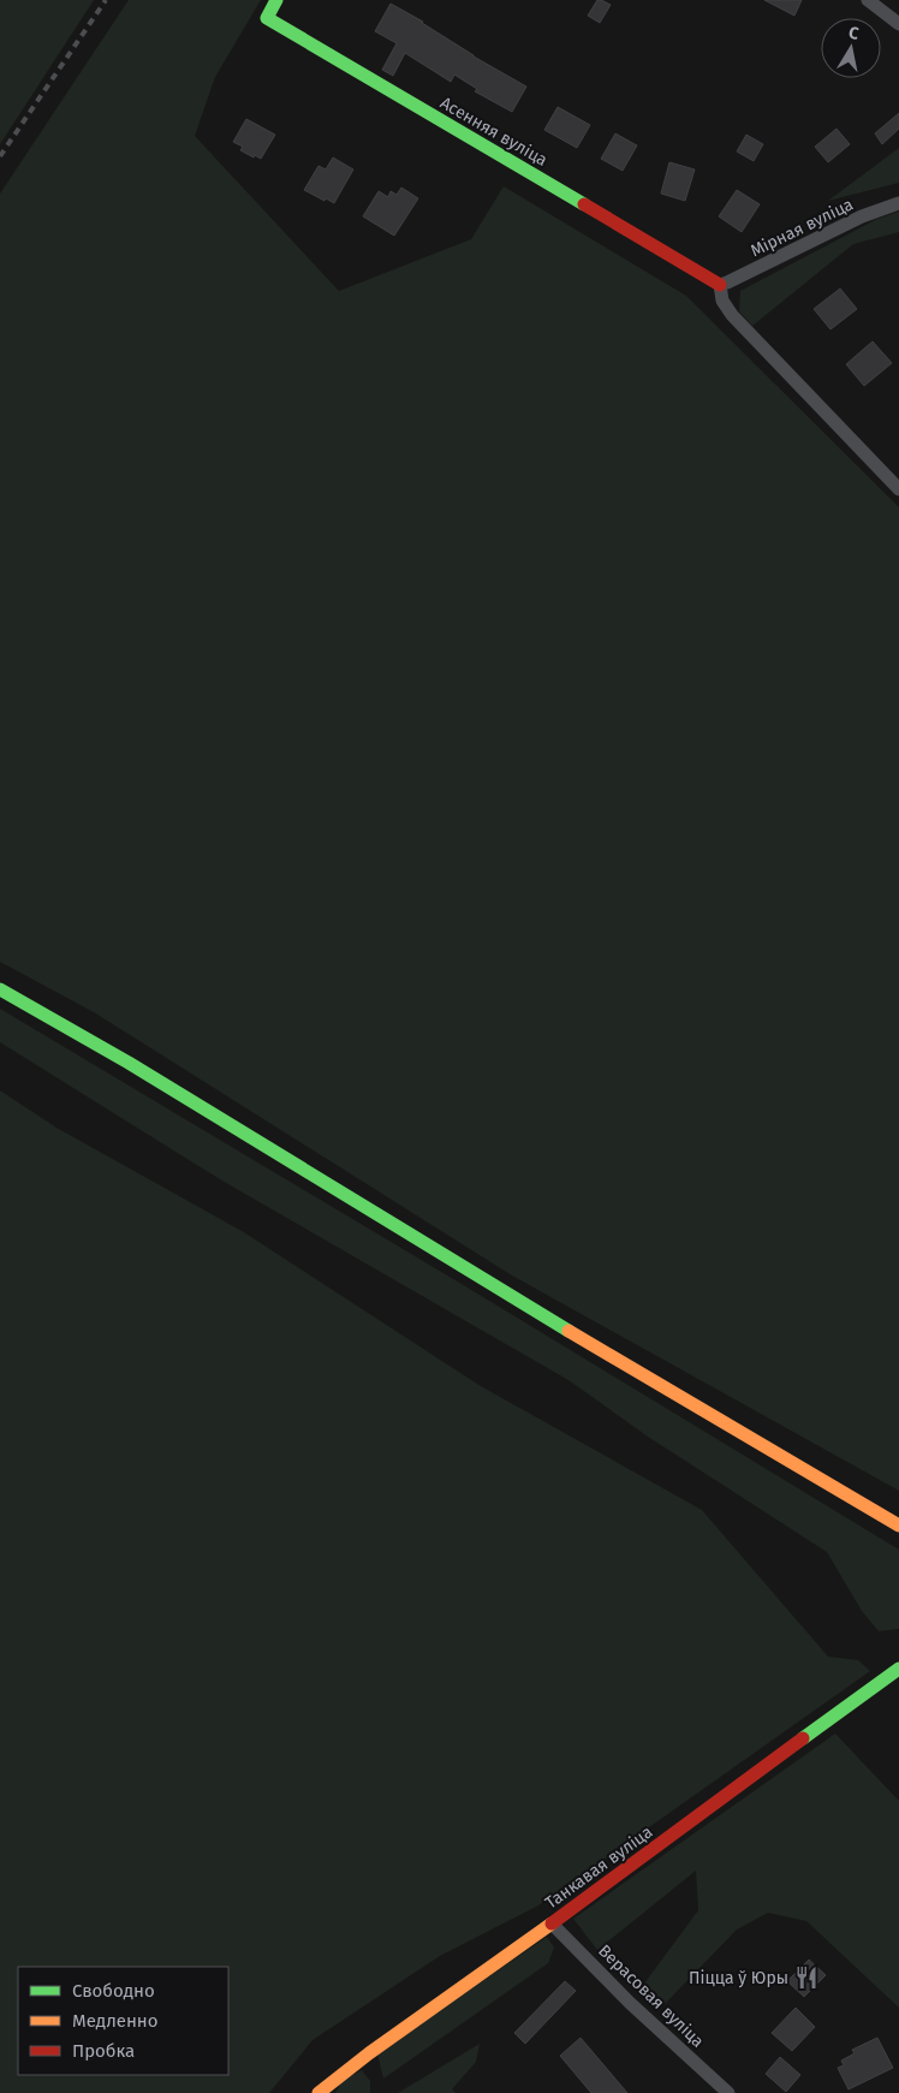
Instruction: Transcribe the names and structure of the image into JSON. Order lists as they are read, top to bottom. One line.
{"streets":{"street":["Асенняя вуліца","Мірная вуліца","Танкавая вуліца","Верасовая вуліца"]},"crossings":[["Асенняя вуліца","Мірная вуліца"],["Танкавая вуліца","Верасовая вуліца"]],"places":{"restaurant":["Піцца ў Юры"]},"legend":["Свободно","Медленно","Пробка"],"north":"top"}
